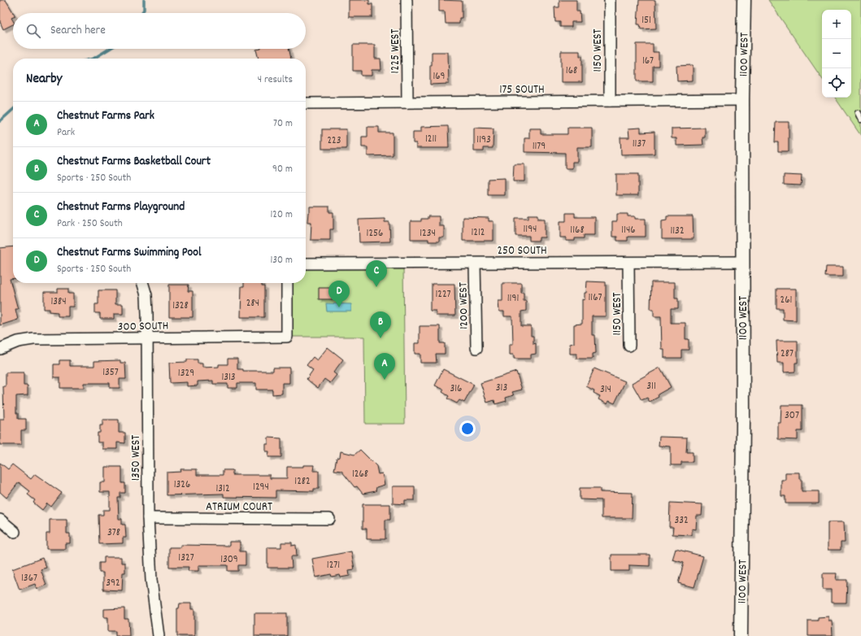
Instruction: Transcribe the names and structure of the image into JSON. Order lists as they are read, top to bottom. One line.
{"streets":{"street":["1150 WEST","1225 WEST","1100 WEST","175 SOUTH","250 SOUTH","1200 WEST","300 SOUTH","1350 WEST","ATRIUM COURT"]},"crossings":[["1150 WEST","175 SOUTH"],["1150 WEST","250 SOUTH"],["1225 WEST","175 SOUTH"],["1100 WEST","175 SOUTH"],["1100 WEST","250 SOUTH"],["250 SOUTH","1200 WEST"],["300 SOUTH","1350 WEST"],["1350 WEST","ATRIUM COURT"]],"house_numbers":["151","167","168","169","1211","1193","223","1137","1179","1194","1168","1146","1132","1212","1256","1234","1227","1167","1191","261","1384","284","1328","287","1357","1329","1313","311","313","316","314","307","1268","1282","1326","1294","1312","332","378","1327","1309","1271","1367","392"],"page":{"map_buttons":["+","−"],"search":"Search here","heading":["Nearby","4 results"],"list":[{"mark":"A","name":"Chestnut Farms Park","note":"Park","value":"70 m"},{"mark":"B","name":"Chestnut Farms Basketball Court","note":"Sports · 250 South","value":"90 m"},{"mark":"C","name":"Chestnut Farms Playground","note":"Park · 250 South","value":"120 m"},{"mark":"D","name":"Chestnut Farms Swimming Pool","note":"Sports · 250 South","value":"130 m"}],"pins":["C","D","B","A"]}}
